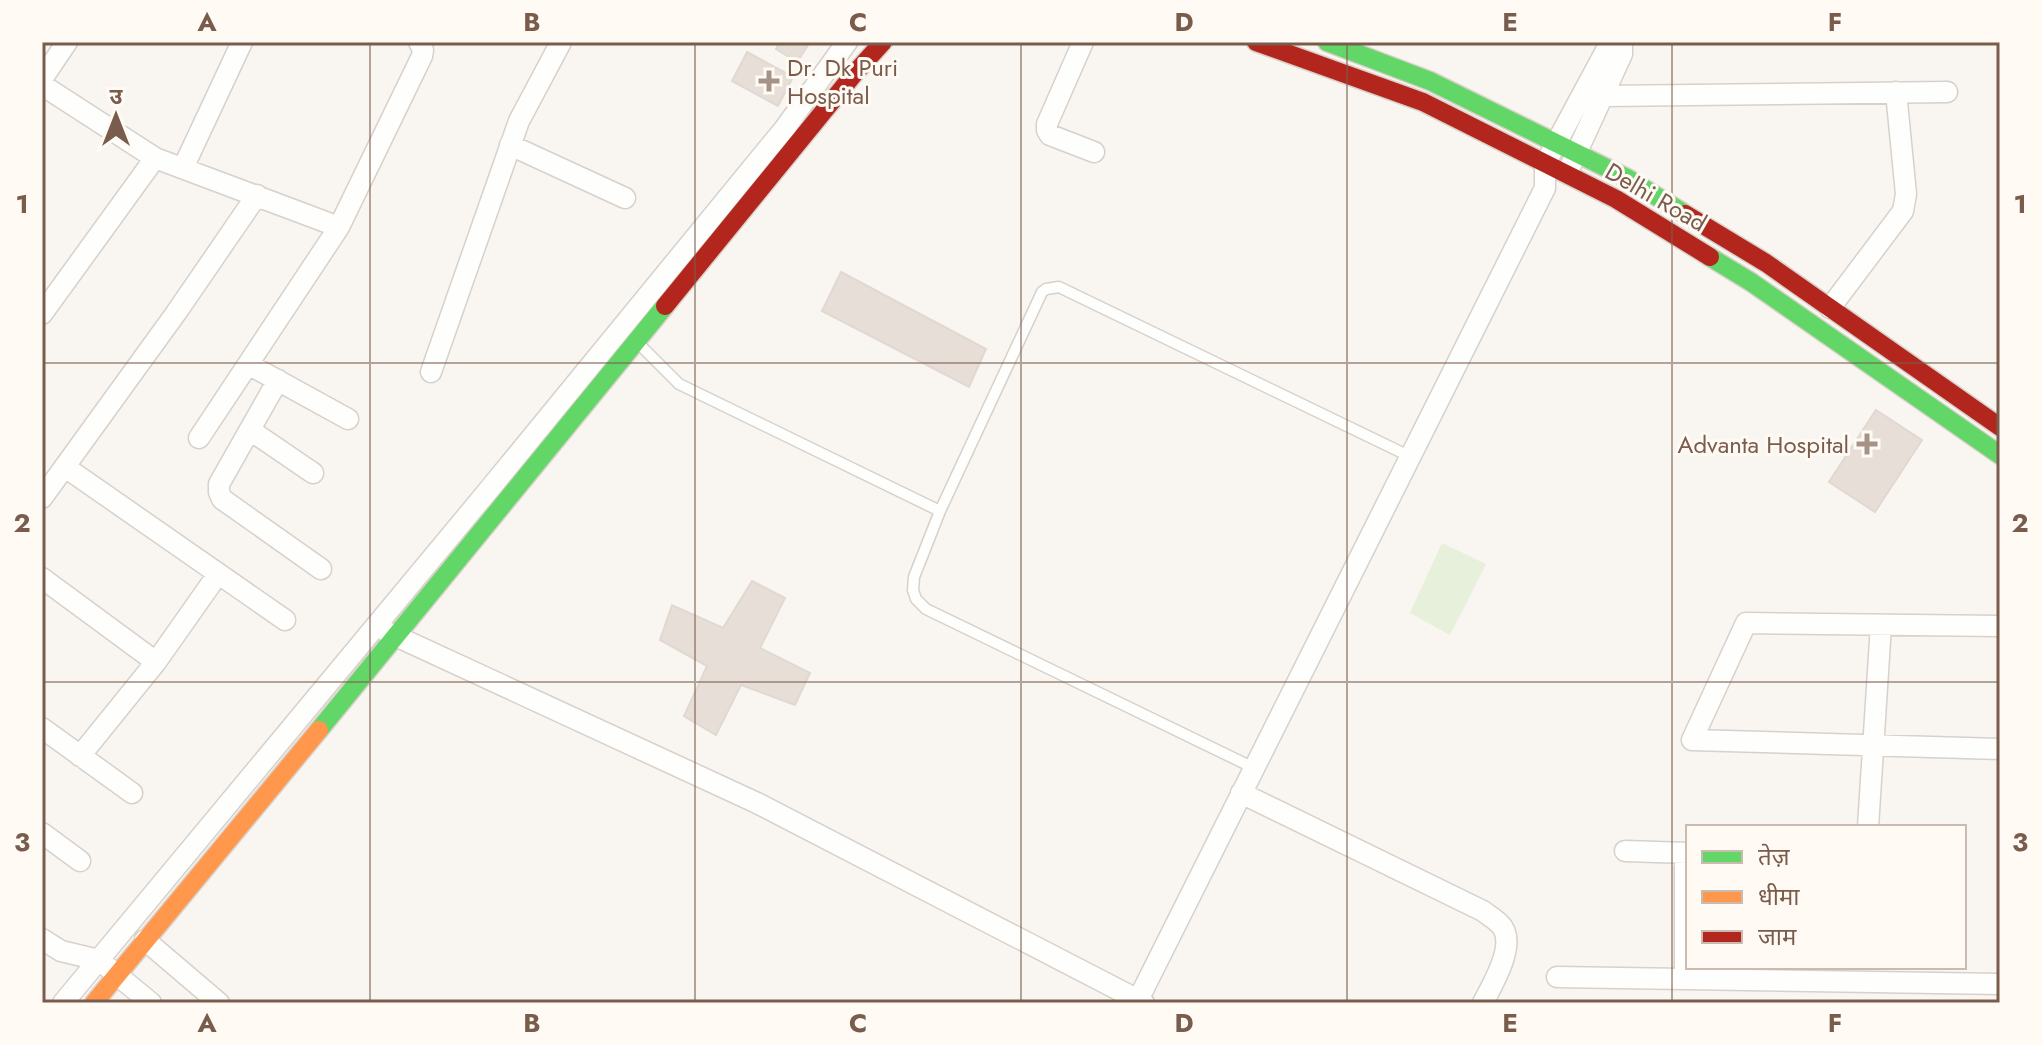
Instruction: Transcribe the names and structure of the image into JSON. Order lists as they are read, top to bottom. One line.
{"streets":{"main road":["Delhi Road"]},"places":{"health":["Dr. Dk Puri Hospital","Advanta Hospital"]},"legend":["तेज़","धीमा","जाम"],"north":"top","grid":{"columns":["A","B","C","D","E","F"],"rows":["1","2","3"]}}
